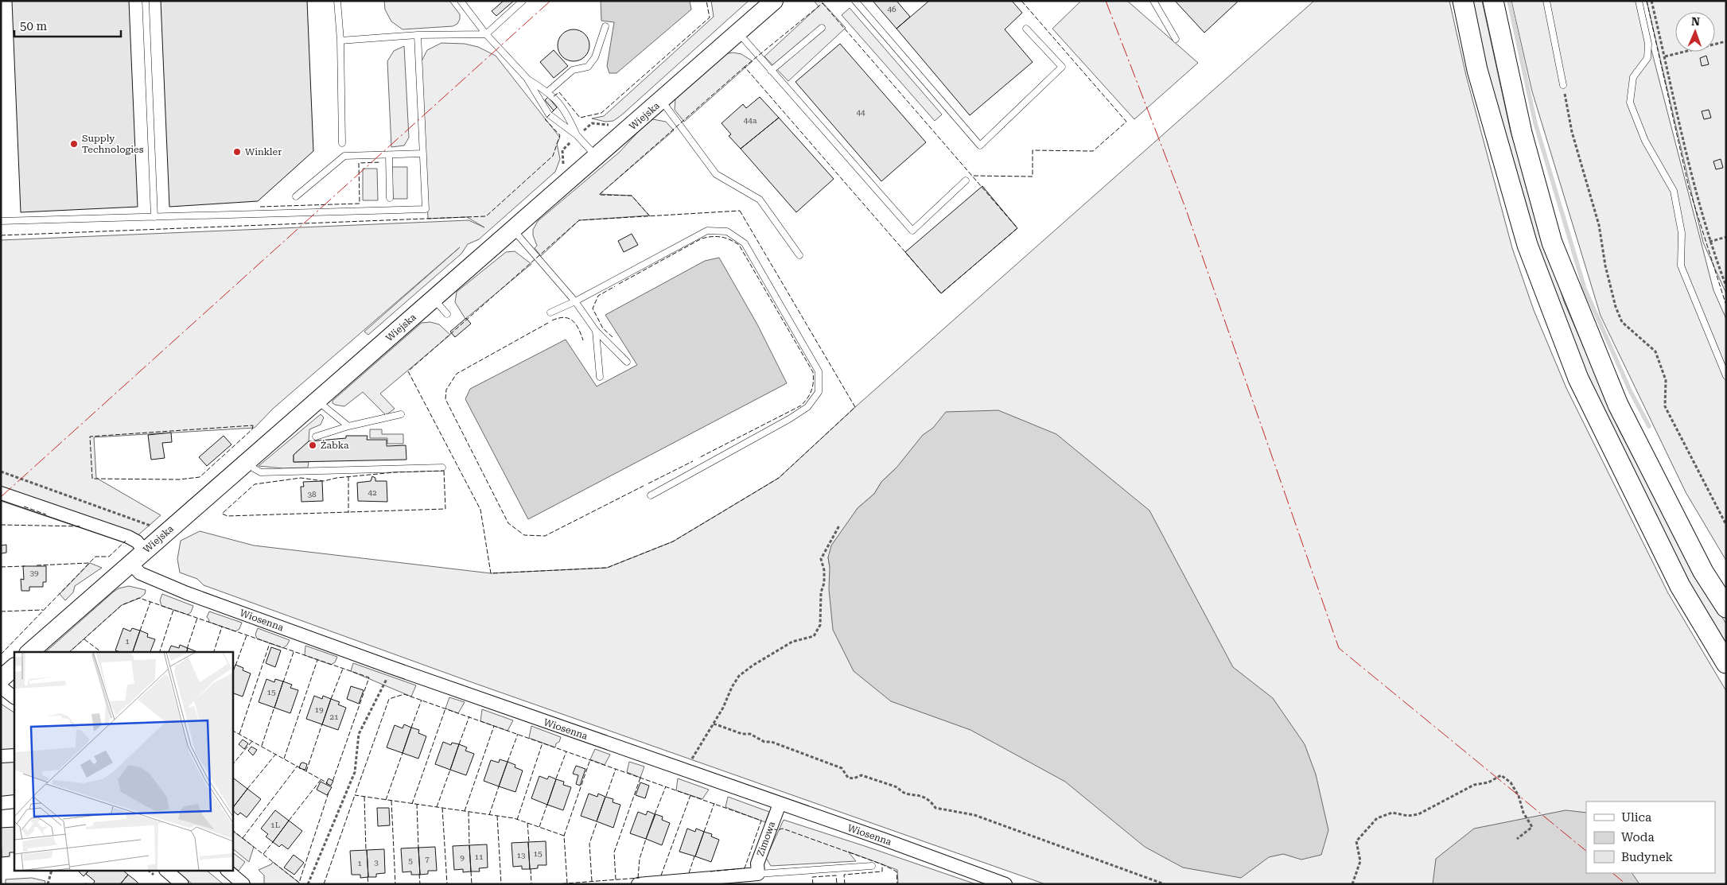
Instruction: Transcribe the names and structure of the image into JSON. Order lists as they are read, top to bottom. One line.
{"streets":{"street":["Wiejska","Wiosenna","Zimowa"]},"crossings":[["Wiejska","Wiosenna"],["Wiosenna","Zimowa"]],"places":["Supply Technologies","Winkler","Żabka"],"house_numbers":["46","44","44a","42","38","39","1","15","19","21","1L","15","13","11","9","7","5","3","1"],"legend":["Ulica","Woda","Budynek"],"scale_bar":"50 m","north":"top"}
